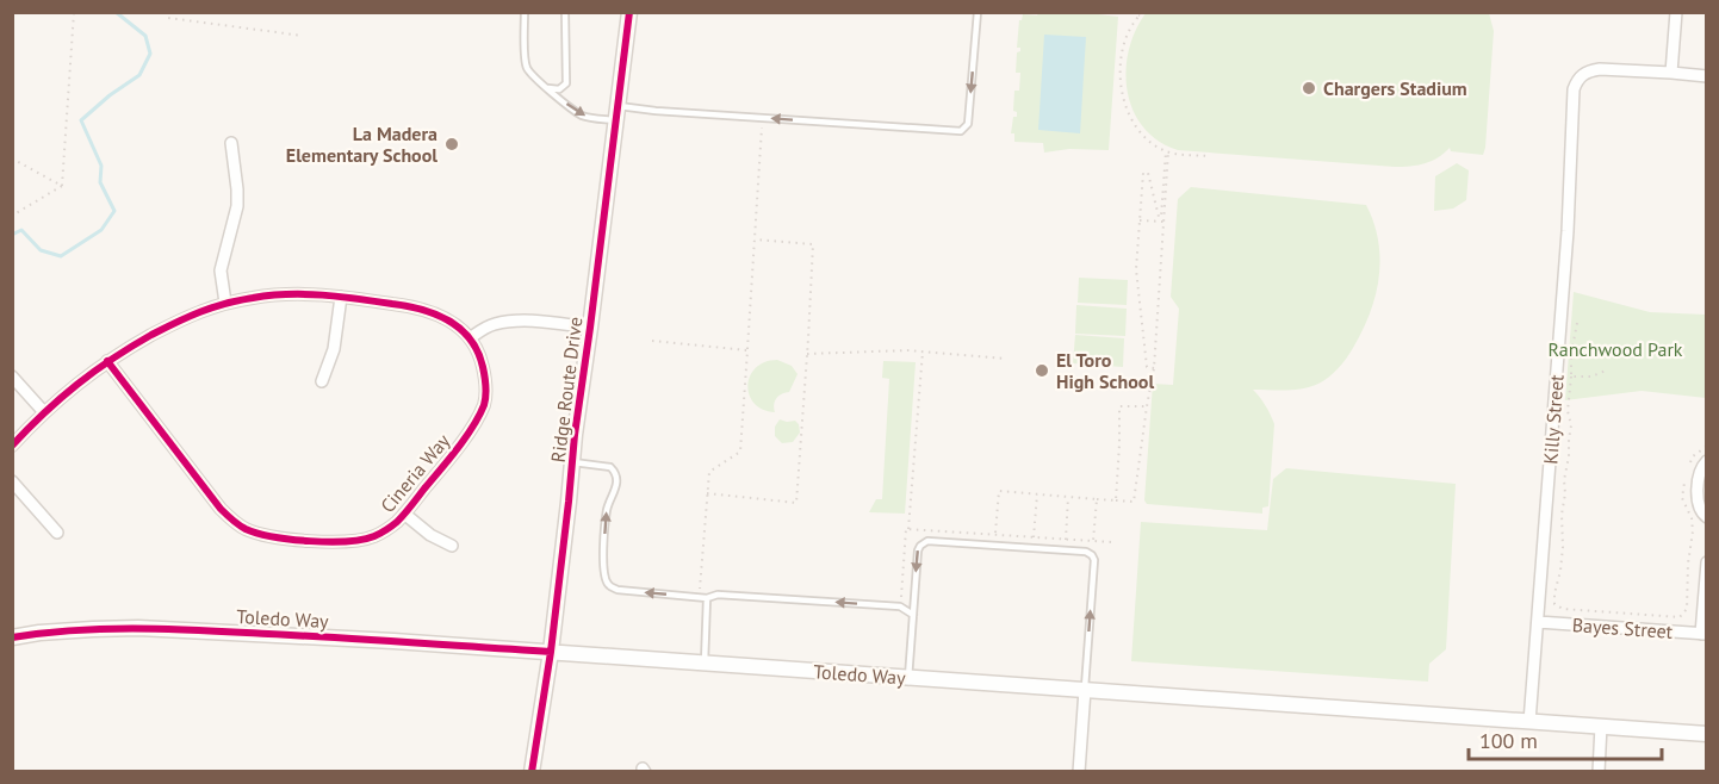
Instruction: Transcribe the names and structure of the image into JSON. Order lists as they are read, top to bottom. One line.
{"streets":{"main road":["Ridge Route Drive","Toledo Way"],"street":["Killy Street","Cineria Way","Bayes Street"]},"crossings":[["Ridge Route Drive","Toledo Way"],["Killy Street","Toledo Way"],["Killy Street","Bayes Street"]],"parks":["Ranchwood Park"],"places":["Chargers Stadium","La Madera Elementary School","El Toro High School"],"scale_bar":"100 m"}
